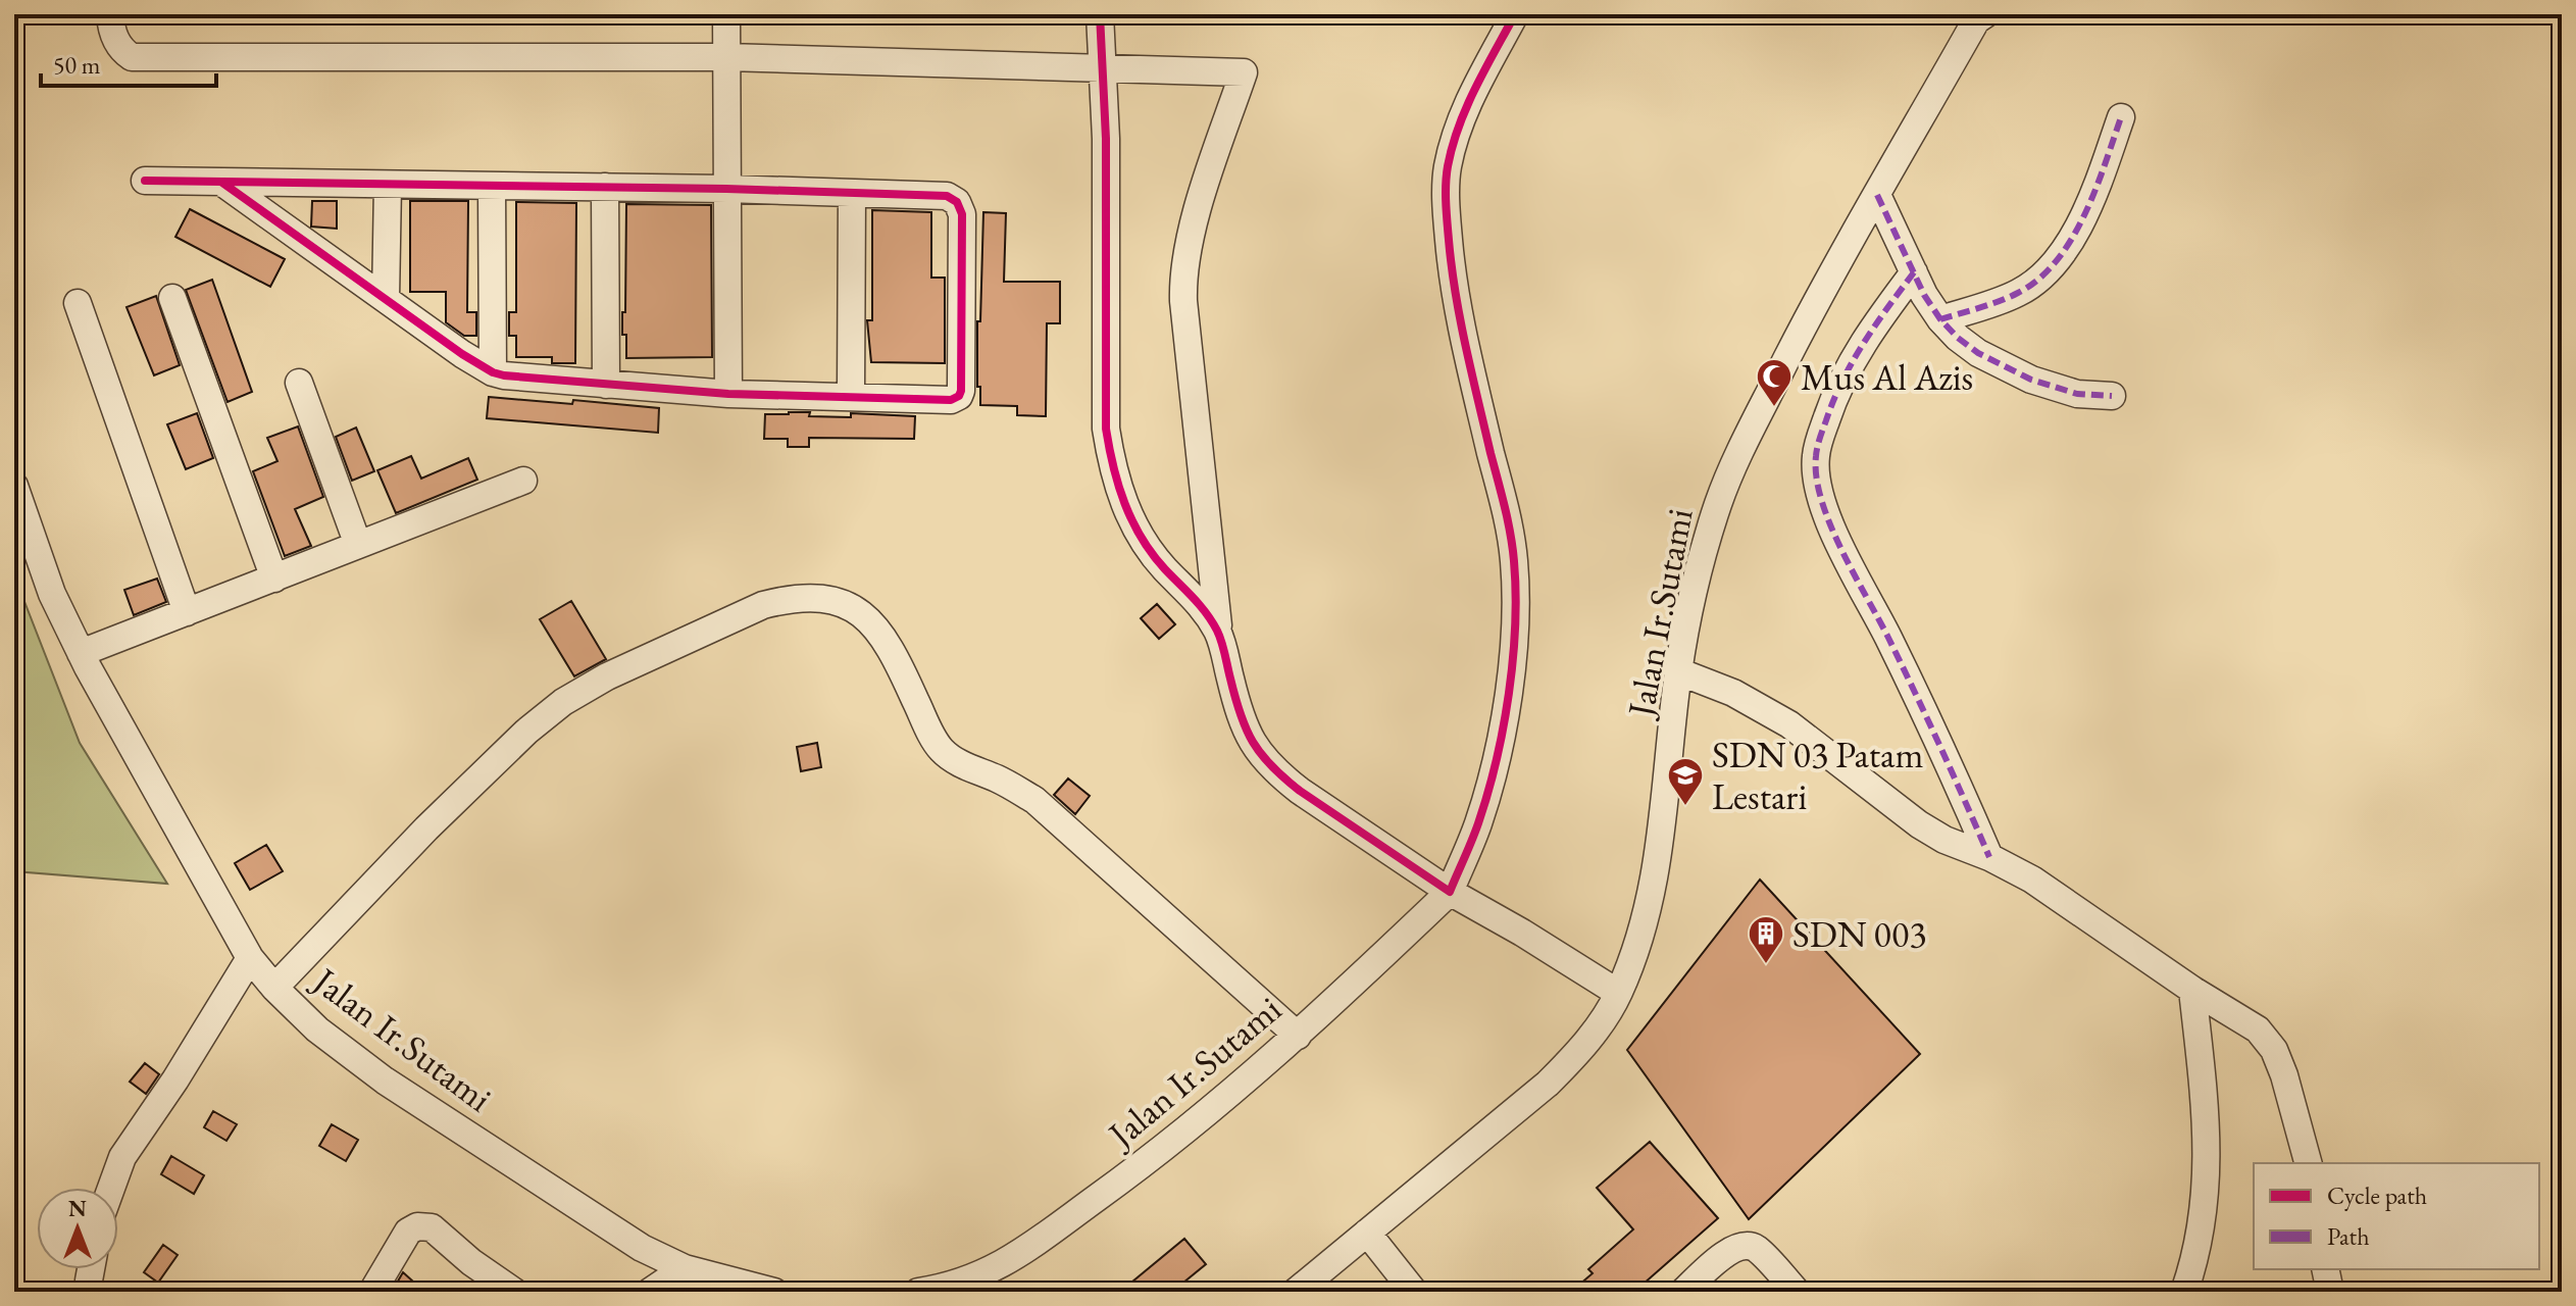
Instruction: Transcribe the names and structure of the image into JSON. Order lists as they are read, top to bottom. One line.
{"streets":{"street":["Jalan Ir.Sutami"]},"places":{"mosque":["Mus Al Azis"],"school or university":["SDN 03 Patam Lestari"],"building":["SDN 003"]},"legend":["Cycle path","Path"],"scale_bar":"50 m","north":"top"}
